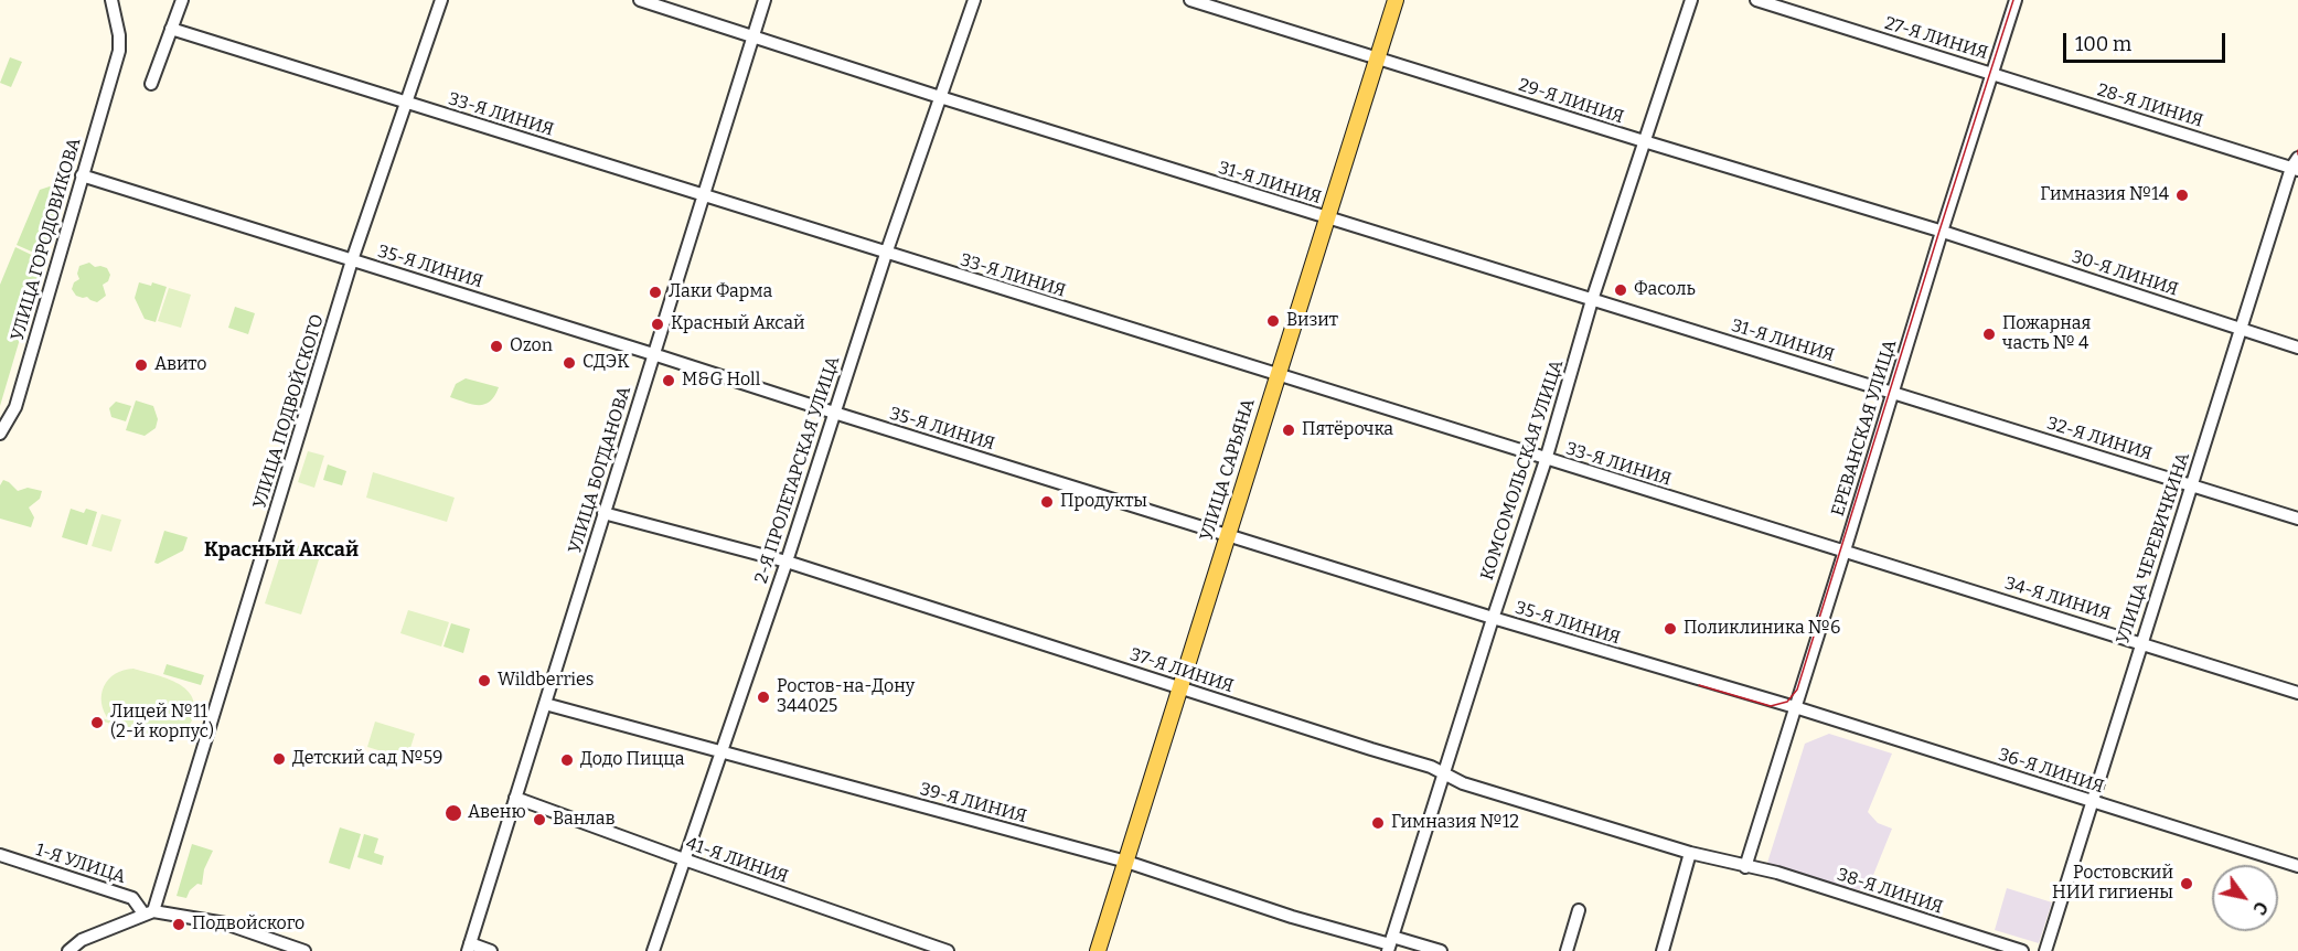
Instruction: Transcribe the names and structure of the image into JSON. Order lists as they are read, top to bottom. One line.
{"streets":{"main road":["УЛИЦА САРЬЯНА"],"street":["27-Я ЛИНИЯ","29-Я ЛИНИЯ","28-Я ЛИНИЯ","33-Я ЛИНИЯ","31-Я ЛИНИЯ","УЛИЦА ГОРОДОВИКОВА","35-Я ЛИНИЯ","30-Я ЛИНИЯ","УЛИЦА ПОДВОЙСКОГО","ЕРЕВАНСКАЯ УЛИЦА","32-Я ЛИНИЯ","УЛИЦА БОГДАНОВА","2-Я ПРОЛЕТАРСКАЯ УЛИЦА","КОМСОМОЛЬСКАЯ УЛИЦА","УЛИЦА ЧЕРЕВИЧКИНА","34-Я ЛИНИЯ","37-Я ЛИНИЯ","36-Я ЛИНИЯ","39-Я ЛИНИЯ","41-Я ЛИНИЯ","1-Я УЛИЦА","38-Я ЛИНИЯ"]},"crossings":[["27-Я ЛИНИЯ","28-Я ЛИНИЯ"],["27-Я ЛИНИЯ","ЕРЕВАНСКАЯ УЛИЦА"],["29-Я ЛИНИЯ","30-Я ЛИНИЯ"],["29-Я ЛИНИЯ","ЕРЕВАНСКАЯ УЛИЦА"],["29-Я ЛИНИЯ","УЛИЦА САРЬЯНА"],["29-Я ЛИНИЯ","КОМСОМОЛЬСКАЯ УЛИЦА"],["28-Я ЛИНИЯ","ЕРЕВАНСКАЯ УЛИЦА"],["28-Я ЛИНИЯ","УЛИЦА ЧЕРЕВИЧКИНА"],["33-Я ЛИНИЯ","УЛИЦА ПОДВОЙСКОГО"],["33-Я ЛИНИЯ","ЕРЕВАНСКАЯ УЛИЦА"],["33-Я ЛИНИЯ","УЛИЦА БОГДАНОВА"],["33-Я ЛИНИЯ","2-Я ПРОЛЕТАРСКАЯ УЛИЦА"],["33-Я ЛИНИЯ","УЛИЦА САРЬЯНА"],["33-Я ЛИНИЯ","КОМСОМОЛЬСКАЯ УЛИЦА"],["33-Я ЛИНИЯ","34-Я ЛИНИЯ"],["31-Я ЛИНИЯ","ЕРЕВАНСКАЯ УЛИЦА"],["31-Я ЛИНИЯ","32-Я ЛИНИЯ"],["31-Я ЛИНИЯ","УЛИЦА БОГДАНОВА"],["31-Я ЛИНИЯ","2-Я ПРОЛЕТАРСКАЯ УЛИЦА"],["31-Я ЛИНИЯ","УЛИЦА САРЬЯНА"],["31-Я ЛИНИЯ","КОМСОМОЛЬСКАЯ УЛИЦА"],["УЛИЦА ГОРОДОВИКОВА","35-Я ЛИНИЯ"],["35-Я ЛИНИЯ","УЛИЦА ПОДВОЙСКОГО"],["35-Я ЛИНИЯ","ЕРЕВАНСКАЯ УЛИЦА"],["35-Я ЛИНИЯ","УЛИЦА БОГДАНОВА"],["35-Я ЛИНИЯ","2-Я ПРОЛЕТАРСКАЯ УЛИЦА"],["35-Я ЛИНИЯ","УЛИЦА САРЬЯНА"],["35-Я ЛИНИЯ","КОМСОМОЛЬСКАЯ УЛИЦА"],["35-Я ЛИНИЯ","36-Я ЛИНИЯ"],["30-Я ЛИНИЯ","ЕРЕВАНСКАЯ УЛИЦА"],["30-Я ЛИНИЯ","УЛИЦА ЧЕРЕВИЧКИНА"],["УЛИЦА ПОДВОЙСКОГО","1-Я УЛИЦА"],["ЕРЕВАНСКАЯ УЛИЦА","32-Я ЛИНИЯ"],["ЕРЕВАНСКАЯ УЛИЦА","34-Я ЛИНИЯ"],["ЕРЕВАНСКАЯ УЛИЦА","37-Я ЛИНИЯ"],["ЕРЕВАНСКАЯ УЛИЦА","36-Я ЛИНИЯ"],["ЕРЕВАНСКАЯ УЛИЦА","38-Я ЛИНИЯ"],["32-Я ЛИНИЯ","УЛИЦА ЧЕРЕВИЧКИНА"],["УЛИЦА БОГДАНОВА","37-Я ЛИНИЯ"],["УЛИЦА БОГДАНОВА","39-Я ЛИНИЯ"],["УЛИЦА БОГДАНОВА","41-Я ЛИНИЯ"],["2-Я ПРОЛЕТАРСКАЯ УЛИЦА","37-Я ЛИНИЯ"],["2-Я ПРОЛЕТАРСКАЯ УЛИЦА","39-Я ЛИНИЯ"],["2-Я ПРОЛЕТАРСКАЯ УЛИЦА","41-Я ЛИНИЯ"],["УЛИЦА САРЬЯНА","37-Я ЛИНИЯ"],["УЛИЦА САРЬЯНА","39-Я ЛИНИЯ"],["КОМСОМОЛЬСКАЯ УЛИЦА","37-Я ЛИНИЯ"],["КОМСОМОЛЬСКАЯ УЛИЦА","39-Я ЛИНИЯ"],["УЛИЦА ЧЕРЕВИЧКИНА","34-Я ЛИНИЯ"],["УЛИЦА ЧЕРЕВИЧКИНА","36-Я ЛИНИЯ"],["37-Я ЛИНИЯ","38-Я ЛИНИЯ"]],"districts":["Красный Аксай"],"places":["Гимназия №14","Фасоль","Лаки Фарма","Визит","Красный Аксай","Пожарная часть № 4","Ozon","СДЭК","Авито","M&G Holl","Пятёрочка","Продукты","Поликлиника №6","Wildberries","Ростов-на-Дону 344025","Лицей №11 (2-й корпус)","Детский сад №59","Додо Пицца","Авеню","Ванлав","Гимназия №12","Ростовский НИИ гигиены","Подвойского"],"scale_bar":"100 m","north":"bottom right"}
